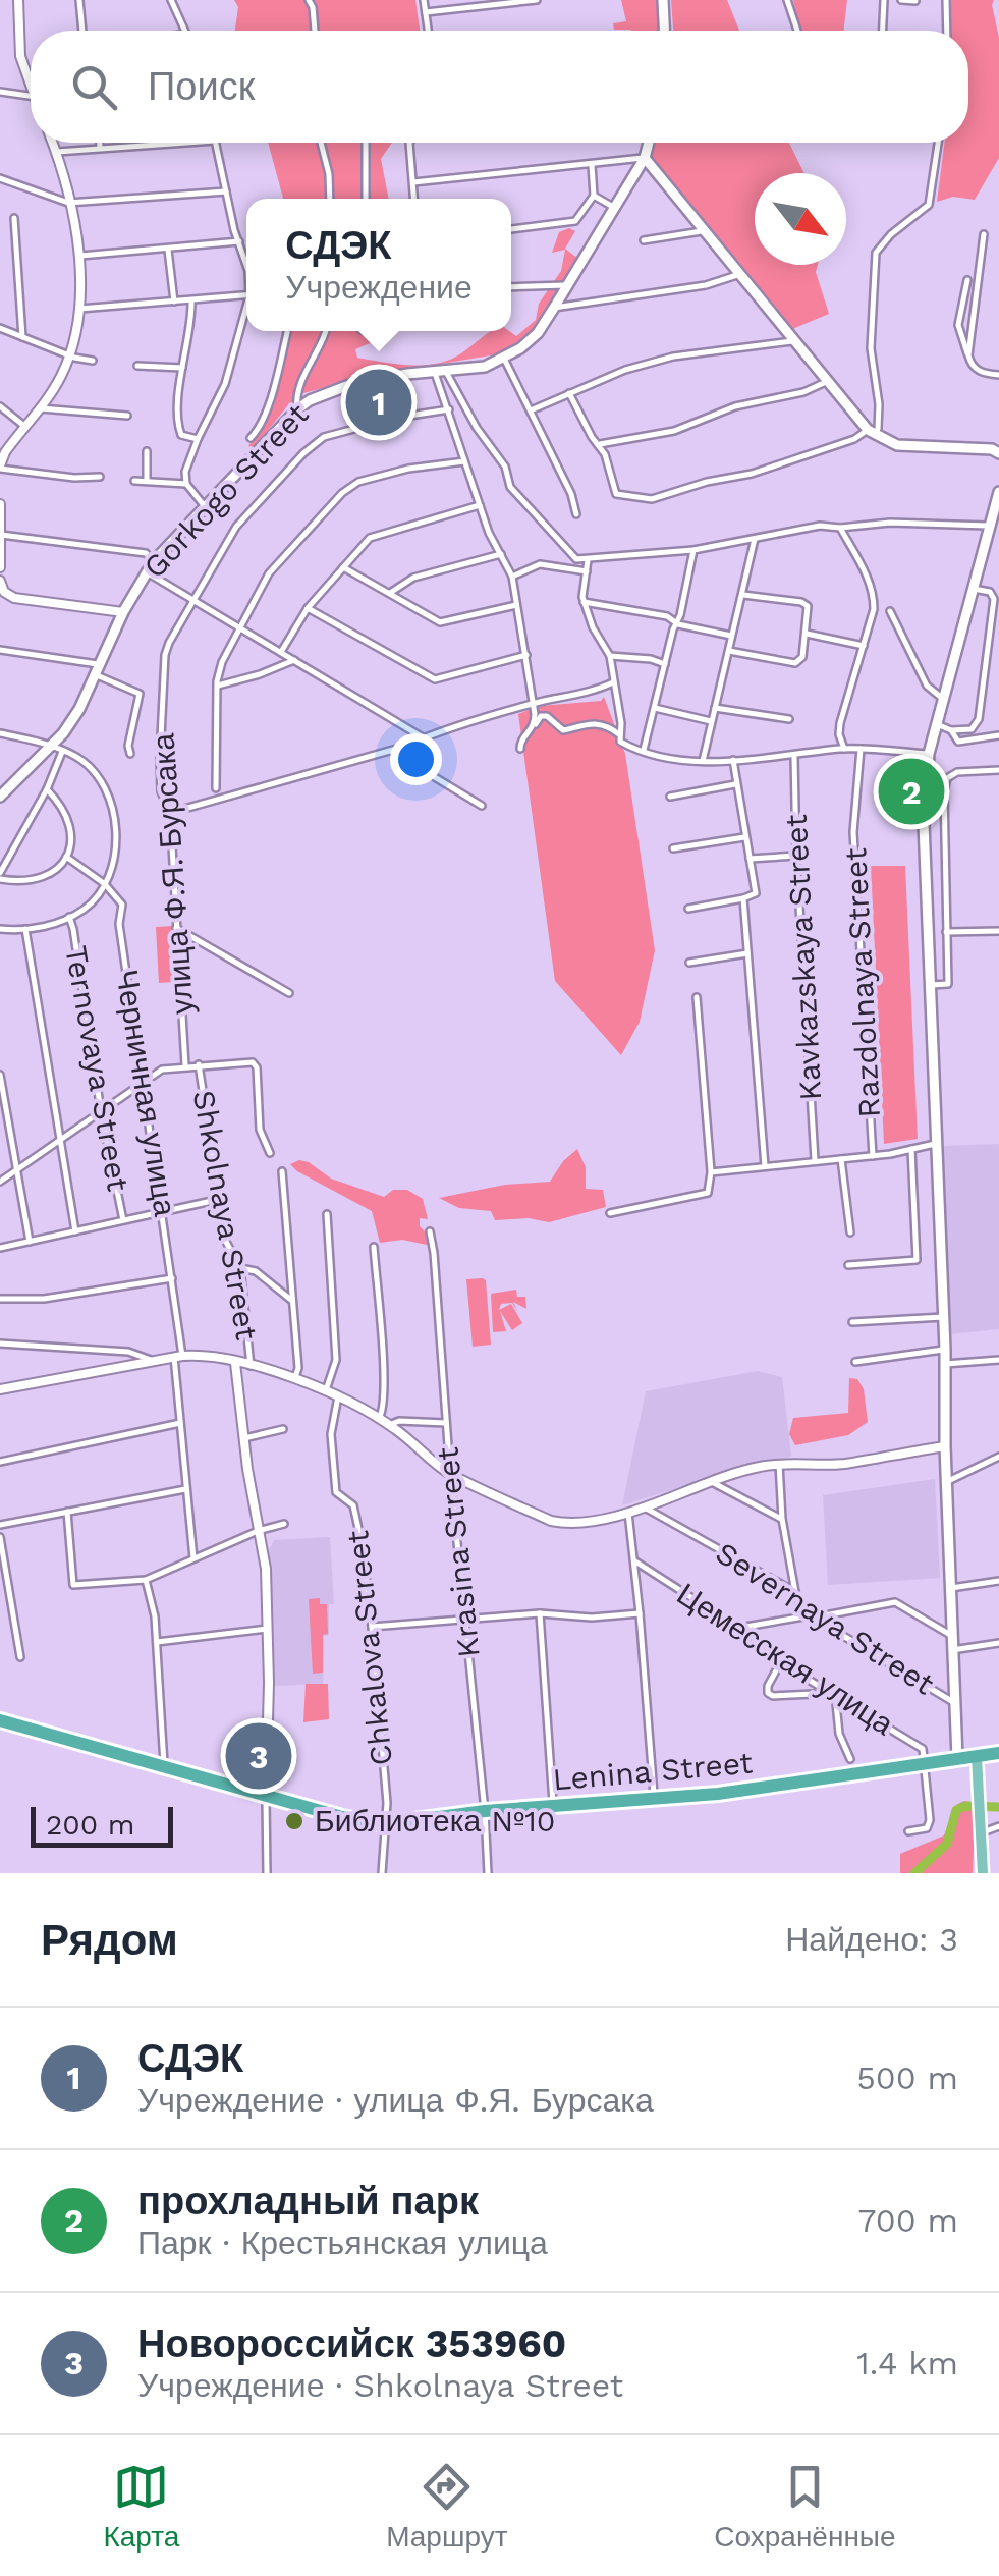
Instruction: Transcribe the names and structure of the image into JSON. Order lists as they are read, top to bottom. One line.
{"streets":{"highway":["Lenina Street"],"main road":["Gorkogo Street"],"street":["улица Ф.Я. Бурсака","Kavkazskaya Street","Razdolnaya Street","Ternovaya Street","Черничная улица","Shkolnaya Street","Krasina Street","Severnaya Street","Chkalova Street","Цемесская улица"]},"crossings":[["Shkolnaya Street","Lenina Street"],["Krasina Street","Lenina Street"],["Chkalova Street","Lenina Street"],["Цемесская улица","Lenina Street"]],"places":["Библиотека №10"],"scale_bar":"200 m","north":"bottom right","page":{"search":"Поиск","popup":["СДЭК","Учреждение"],"pins":["1","2","3"],"scale":"200 m","heading":["Рядом","Найдено: 3"],"list":[{"mark":"1","name":"СДЭК","note":"Учреждение · улица Ф.Я. Бурсака","value":"500 m"},{"mark":"2","name":"прохладный парк","note":"Парк · Крестьянская улица","value":"700 m"},{"mark":"3","name":"Новороссийск 353960","note":"Учреждение · Shkolnaya Street","value":"1.4 km"}],"nav":["Карта","Маршрут","Сохранённые"]}}
